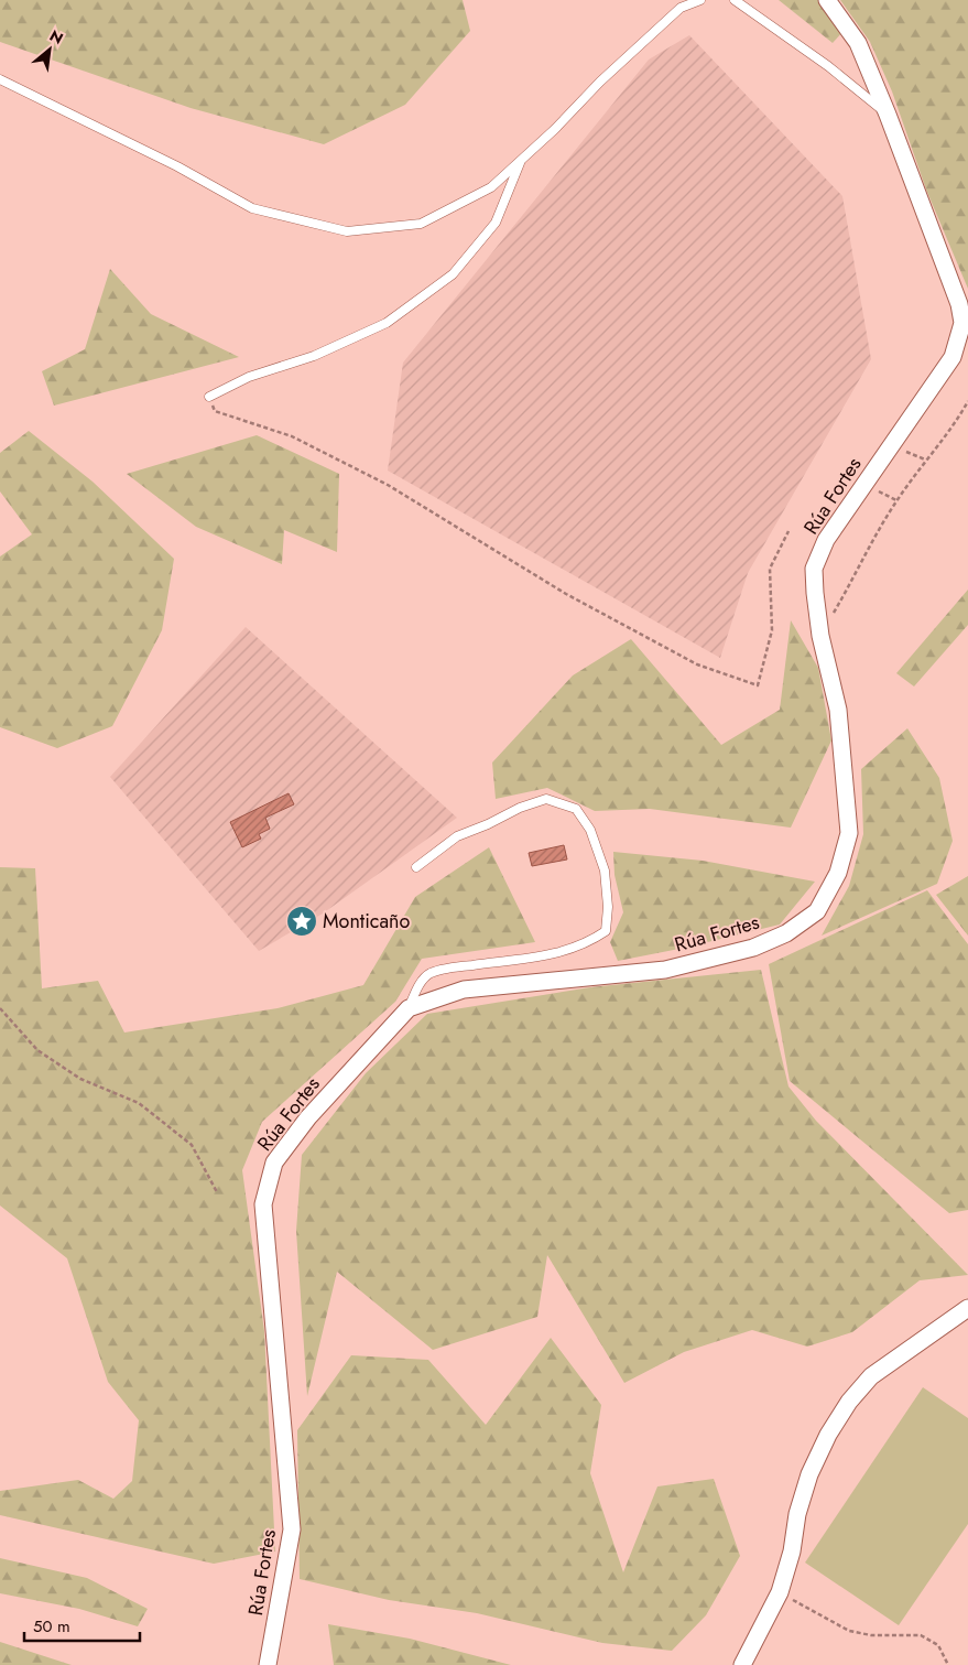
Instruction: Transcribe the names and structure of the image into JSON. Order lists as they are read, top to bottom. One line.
{"streets":{"street":["Rúa Fortes"]},"places":{"place":["Monticaño"]},"scale_bar":"50 m","north":"top right"}
